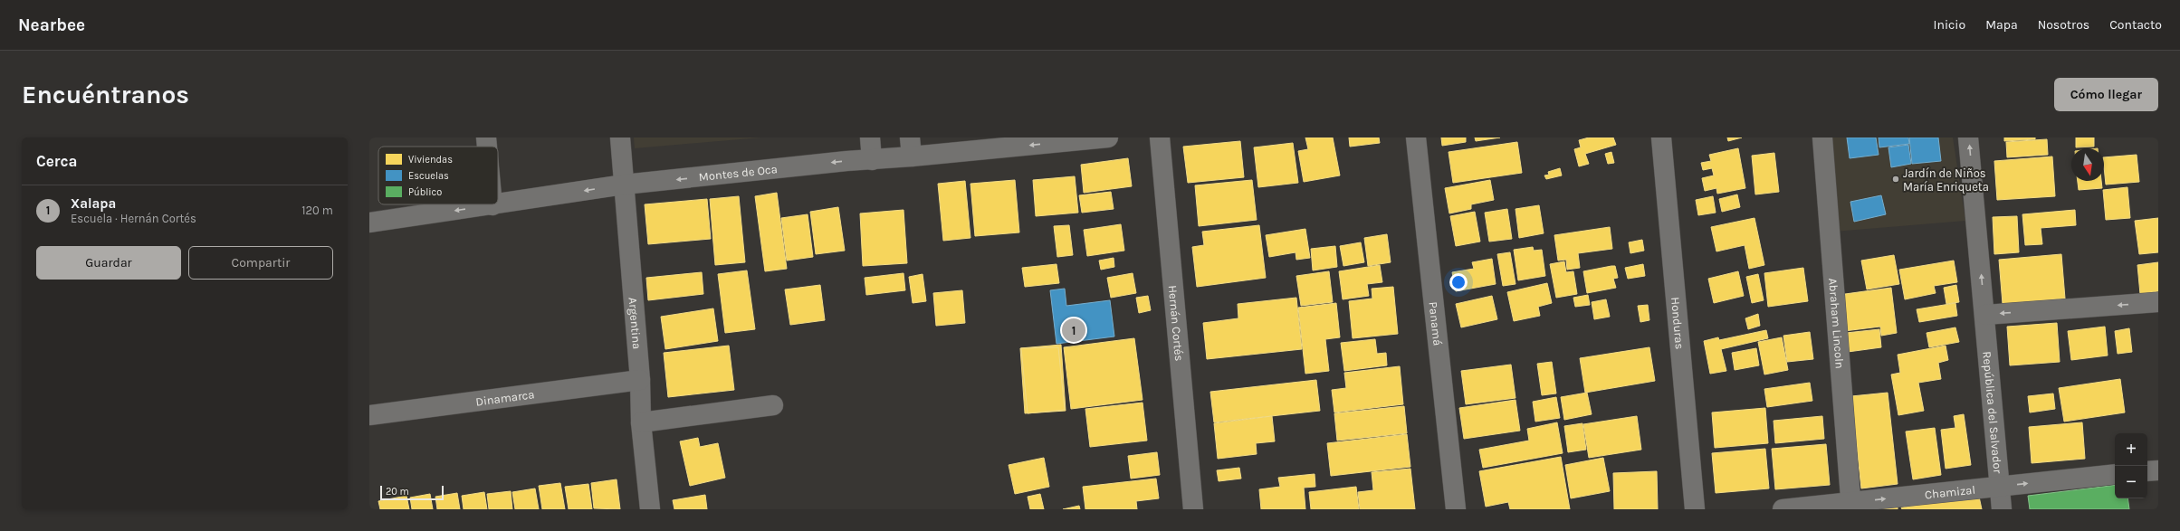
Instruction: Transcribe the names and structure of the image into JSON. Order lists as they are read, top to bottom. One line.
{"streets":{"street":["Montes de Oca","Argentina","Hernán Cortés","Panamá","Honduras","Abraham Lincoln","Dinamarca","República del Salvador","Chamizal"]},"crossings":[["Montes de Oca","Argentina"],["Argentina","Dinamarca"],["Abraham Lincoln","Chamizal"],["República del Salvador","Chamizal"]],"one_way":["Montes de Oca","República del Salvador"],"places":["Jardín de Niños María Enriqueta"],"legend":["Viviendas","Escuelas","Público"],"scale_bar":"20 m","north":"bottom","page":{"header":"Nearbee","nav":["Inicio","Mapa","Nosotros","Contacto"],"buttons":["Cómo llegar",["Guardar","Compartir"]],"title":"Encuéntranos","heading":"Cerca","list":[{"mark":"1","name":"Xalapa","note":"Escuela · Hernán Cortés","value":"120 m"}],"pins":"1","map_buttons":["+","−"],"scale":"20 m"}}
